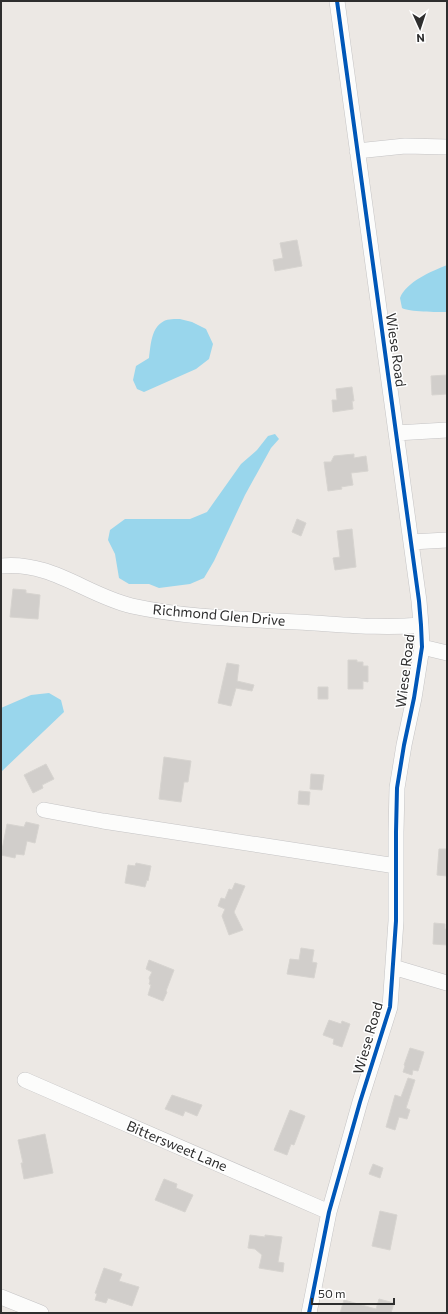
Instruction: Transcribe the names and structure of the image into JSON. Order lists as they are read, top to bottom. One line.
{"streets":{"street":["Wiese Road","Richmond Glen Drive","Bittersweet Lane"]},"crossings":[["Wiese Road","Richmond Glen Drive"],["Wiese Road","Bittersweet Lane"]],"scale_bar":"50 m","north":"bottom"}
